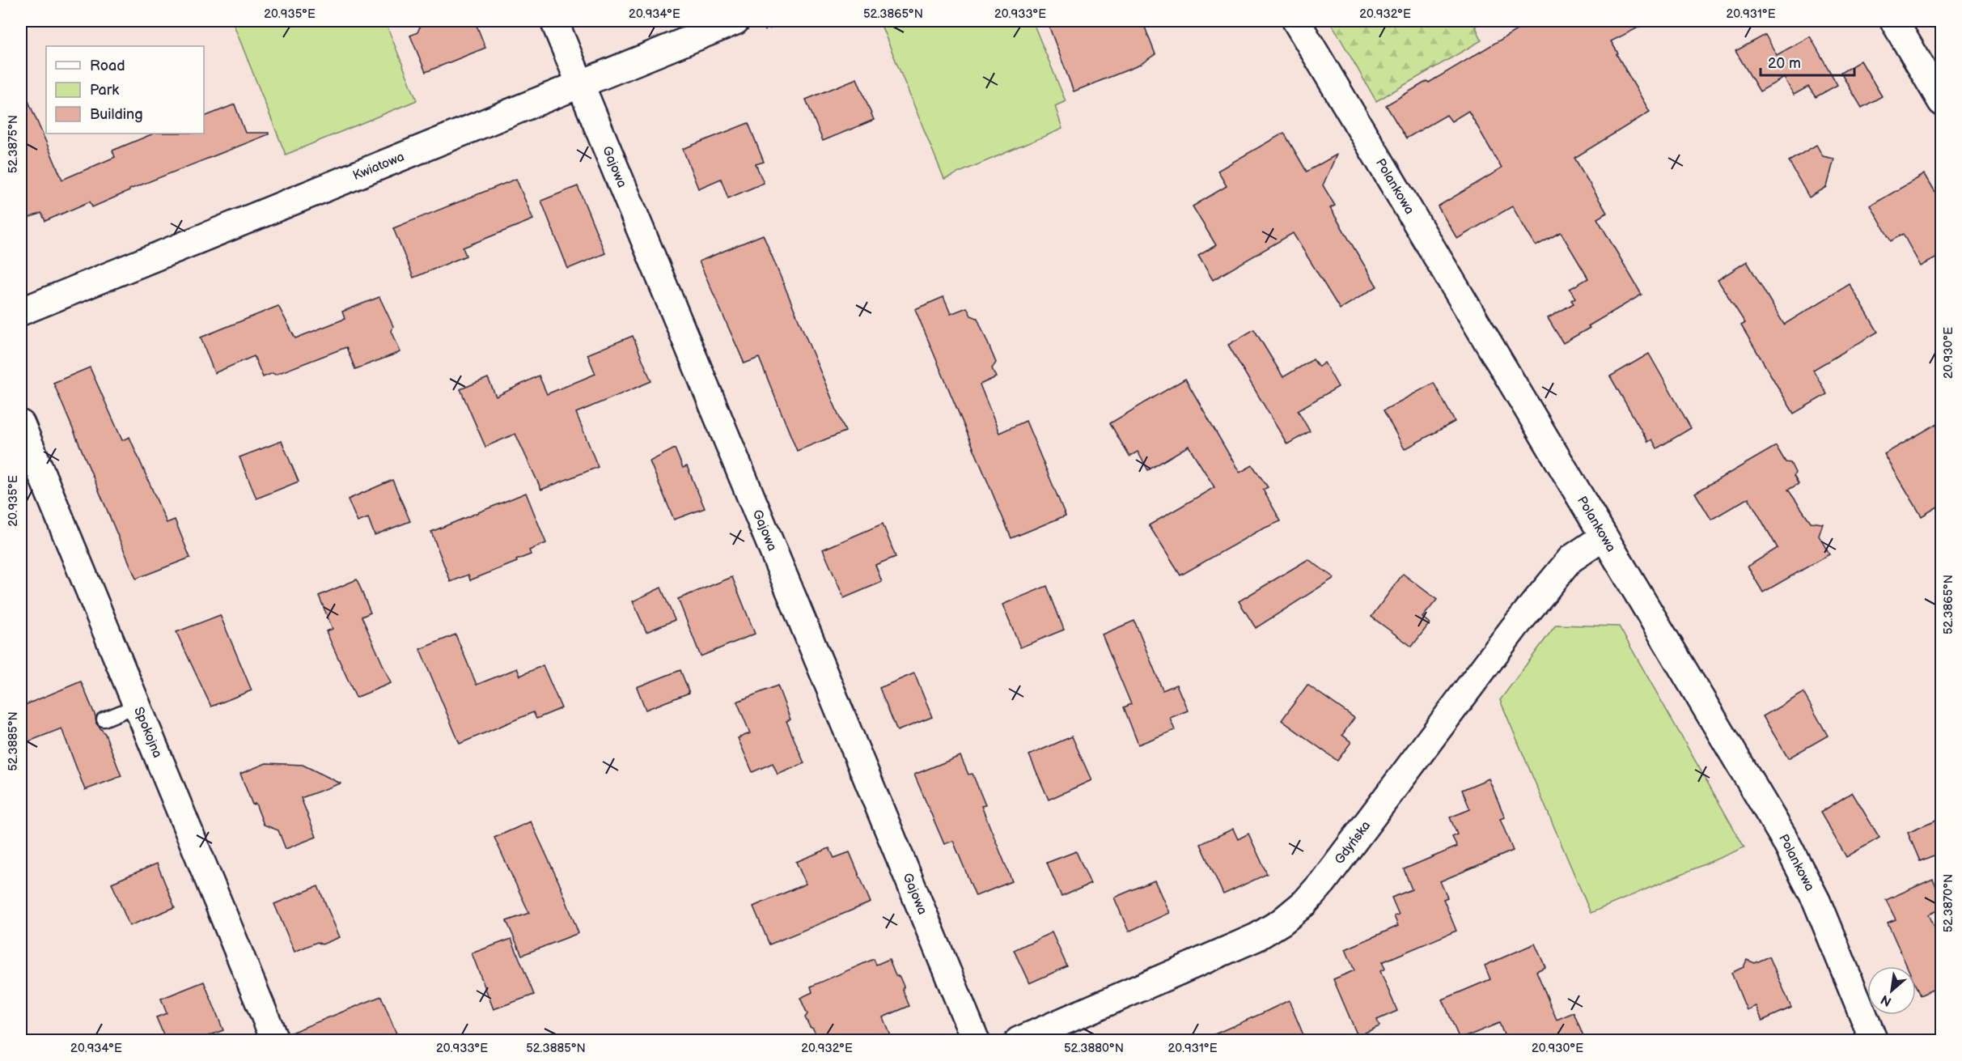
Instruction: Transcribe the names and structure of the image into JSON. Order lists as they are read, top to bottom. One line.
{"streets":{"street":["Kwiatowa","Gajowa","Polankowa","Spokojna","Gdyńska"]},"crossings":[["Kwiatowa","Gajowa"],["Polankowa","Gdyńska"]],"legend":["Road","Park","Building"],"scale_bar":"20 m","north":"bottom left","coordinates":["20.935°E","20.934°E","52.3865°N","20.933°E","20.932°E","20.931°E","52.3875°N","20.930°E","52.3885°N","52.3870°N","52.3880°N"]}
